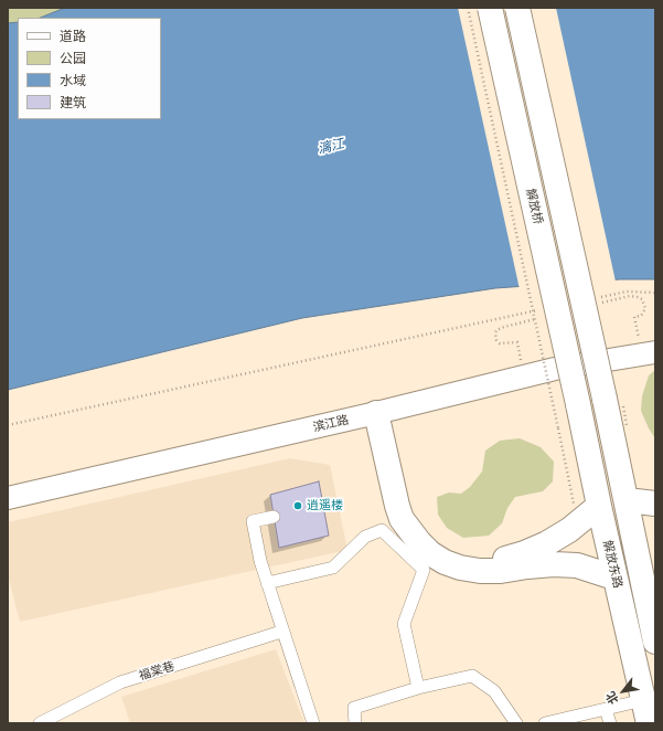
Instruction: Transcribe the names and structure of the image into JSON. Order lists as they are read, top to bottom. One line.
{"streets":{"main road":["解放桥","滨江路","解放东路"],"street":["福棠巷"]},"crossings":[["解放桥","解放东路"]],"water":["漓江"],"places":["逍遥楼"],"legend":["道路","公园","水域","建筑"],"north":"bottom left"}
